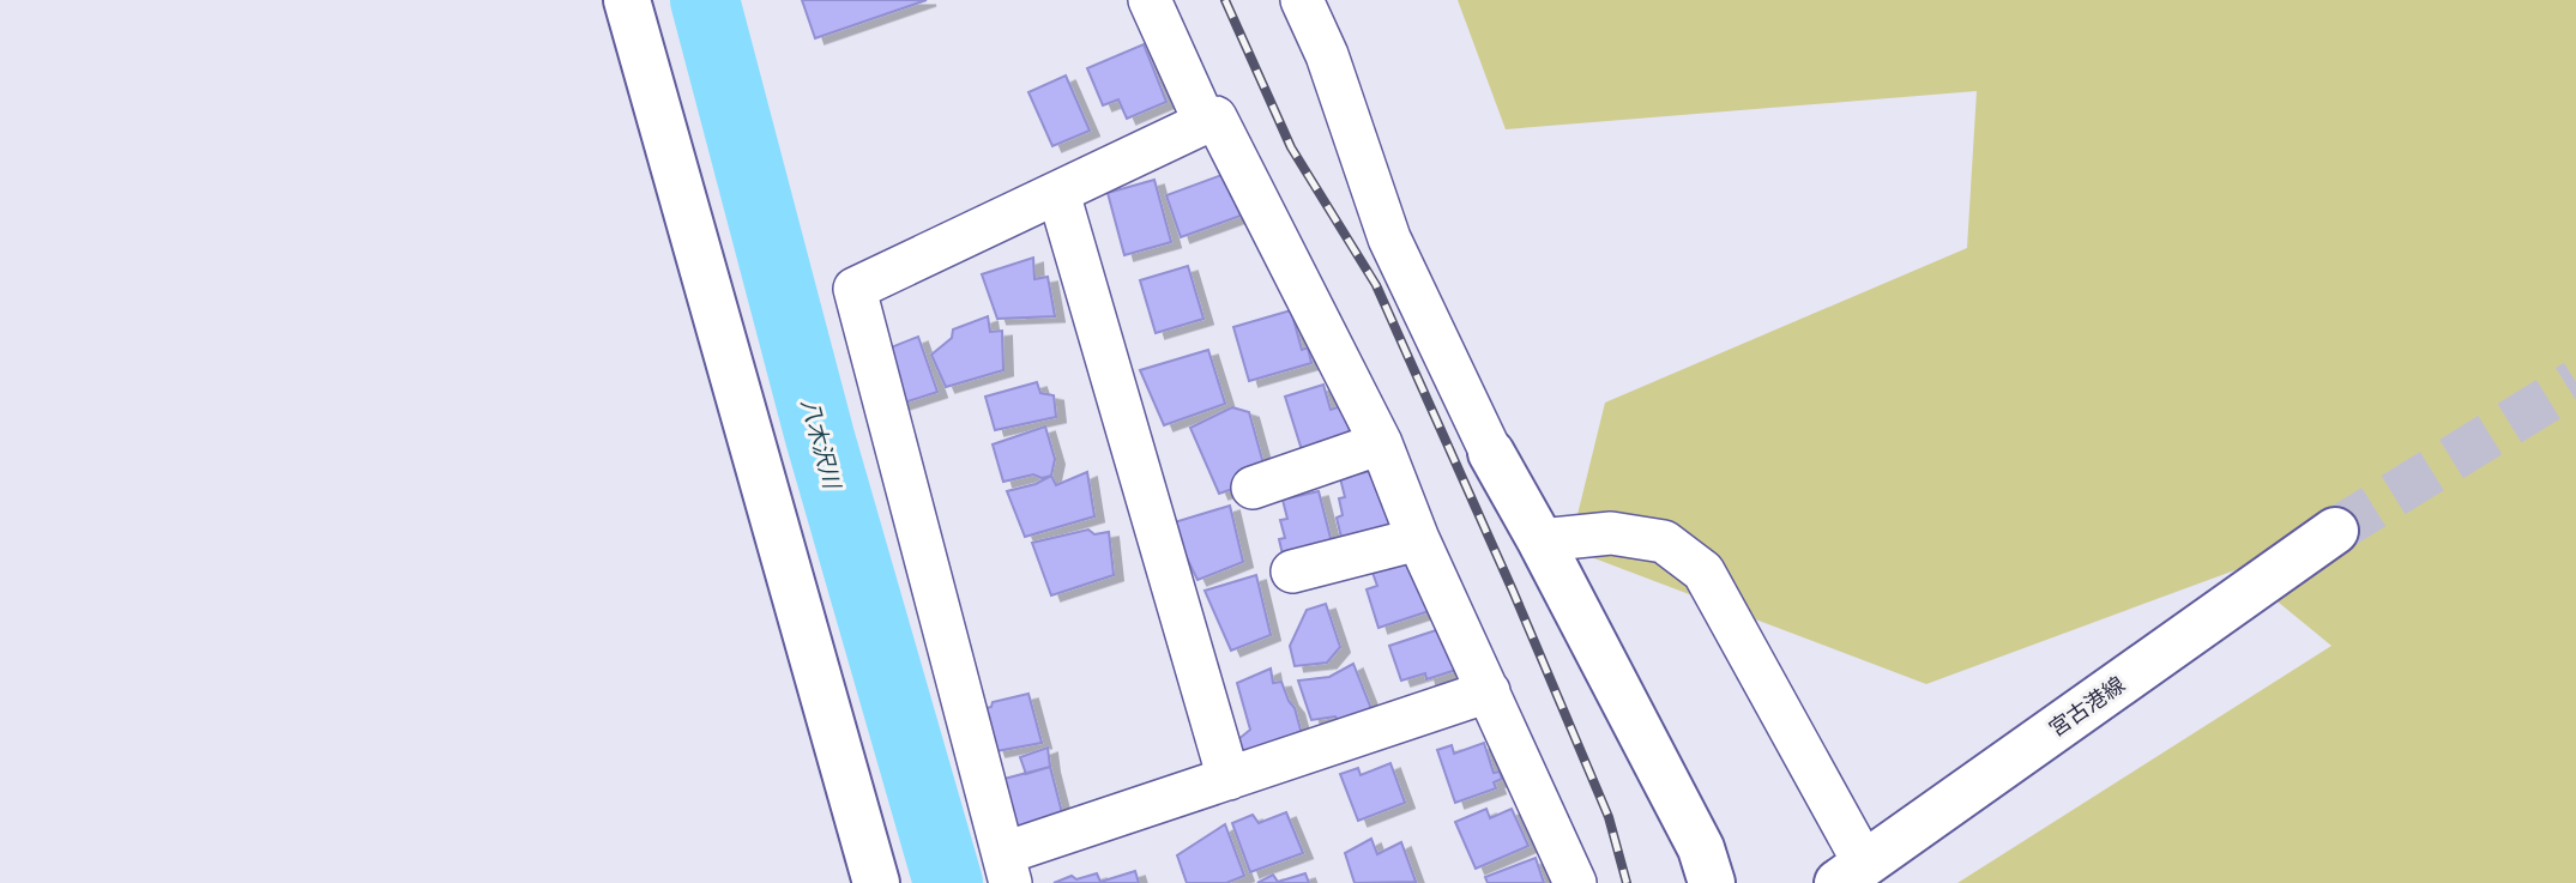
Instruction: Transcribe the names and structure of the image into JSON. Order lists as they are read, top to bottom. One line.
{"streets":{"street":["宮古港線"]},"water":["八木沢川"]}
